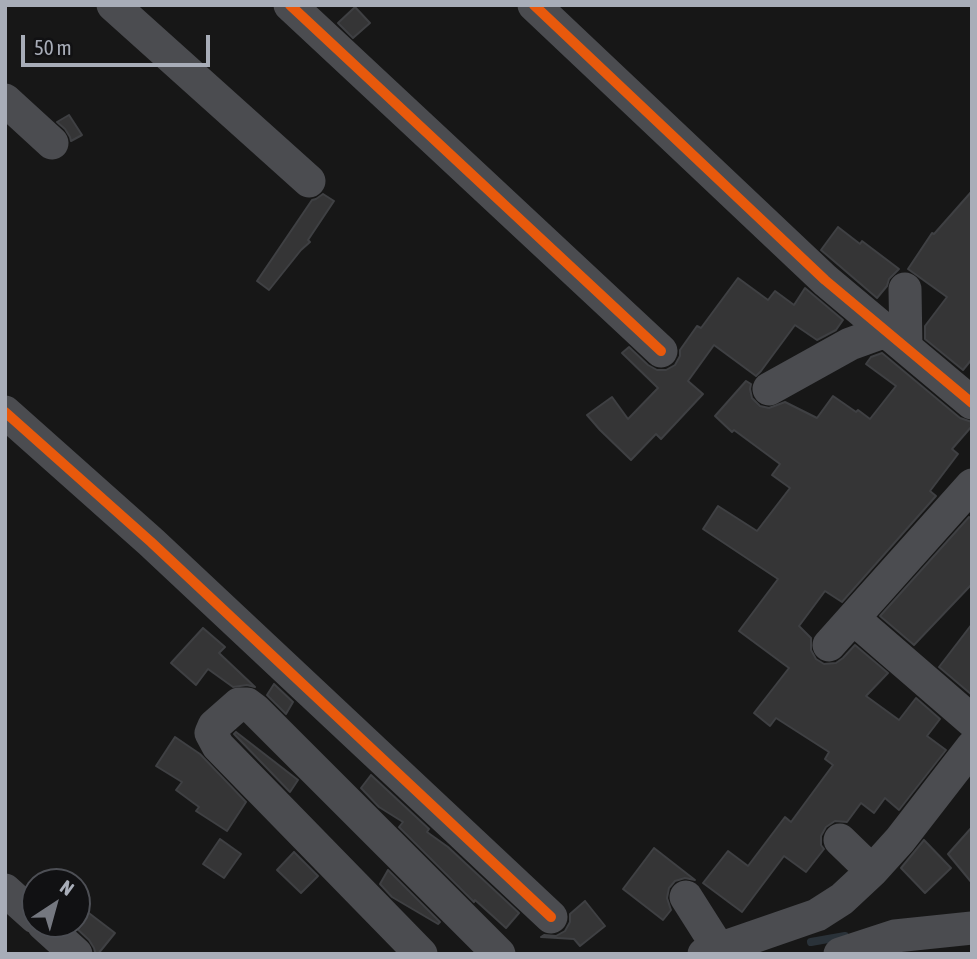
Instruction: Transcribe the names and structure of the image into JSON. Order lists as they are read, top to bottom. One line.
{"scale_bar":"50 m","north":"top right"}
